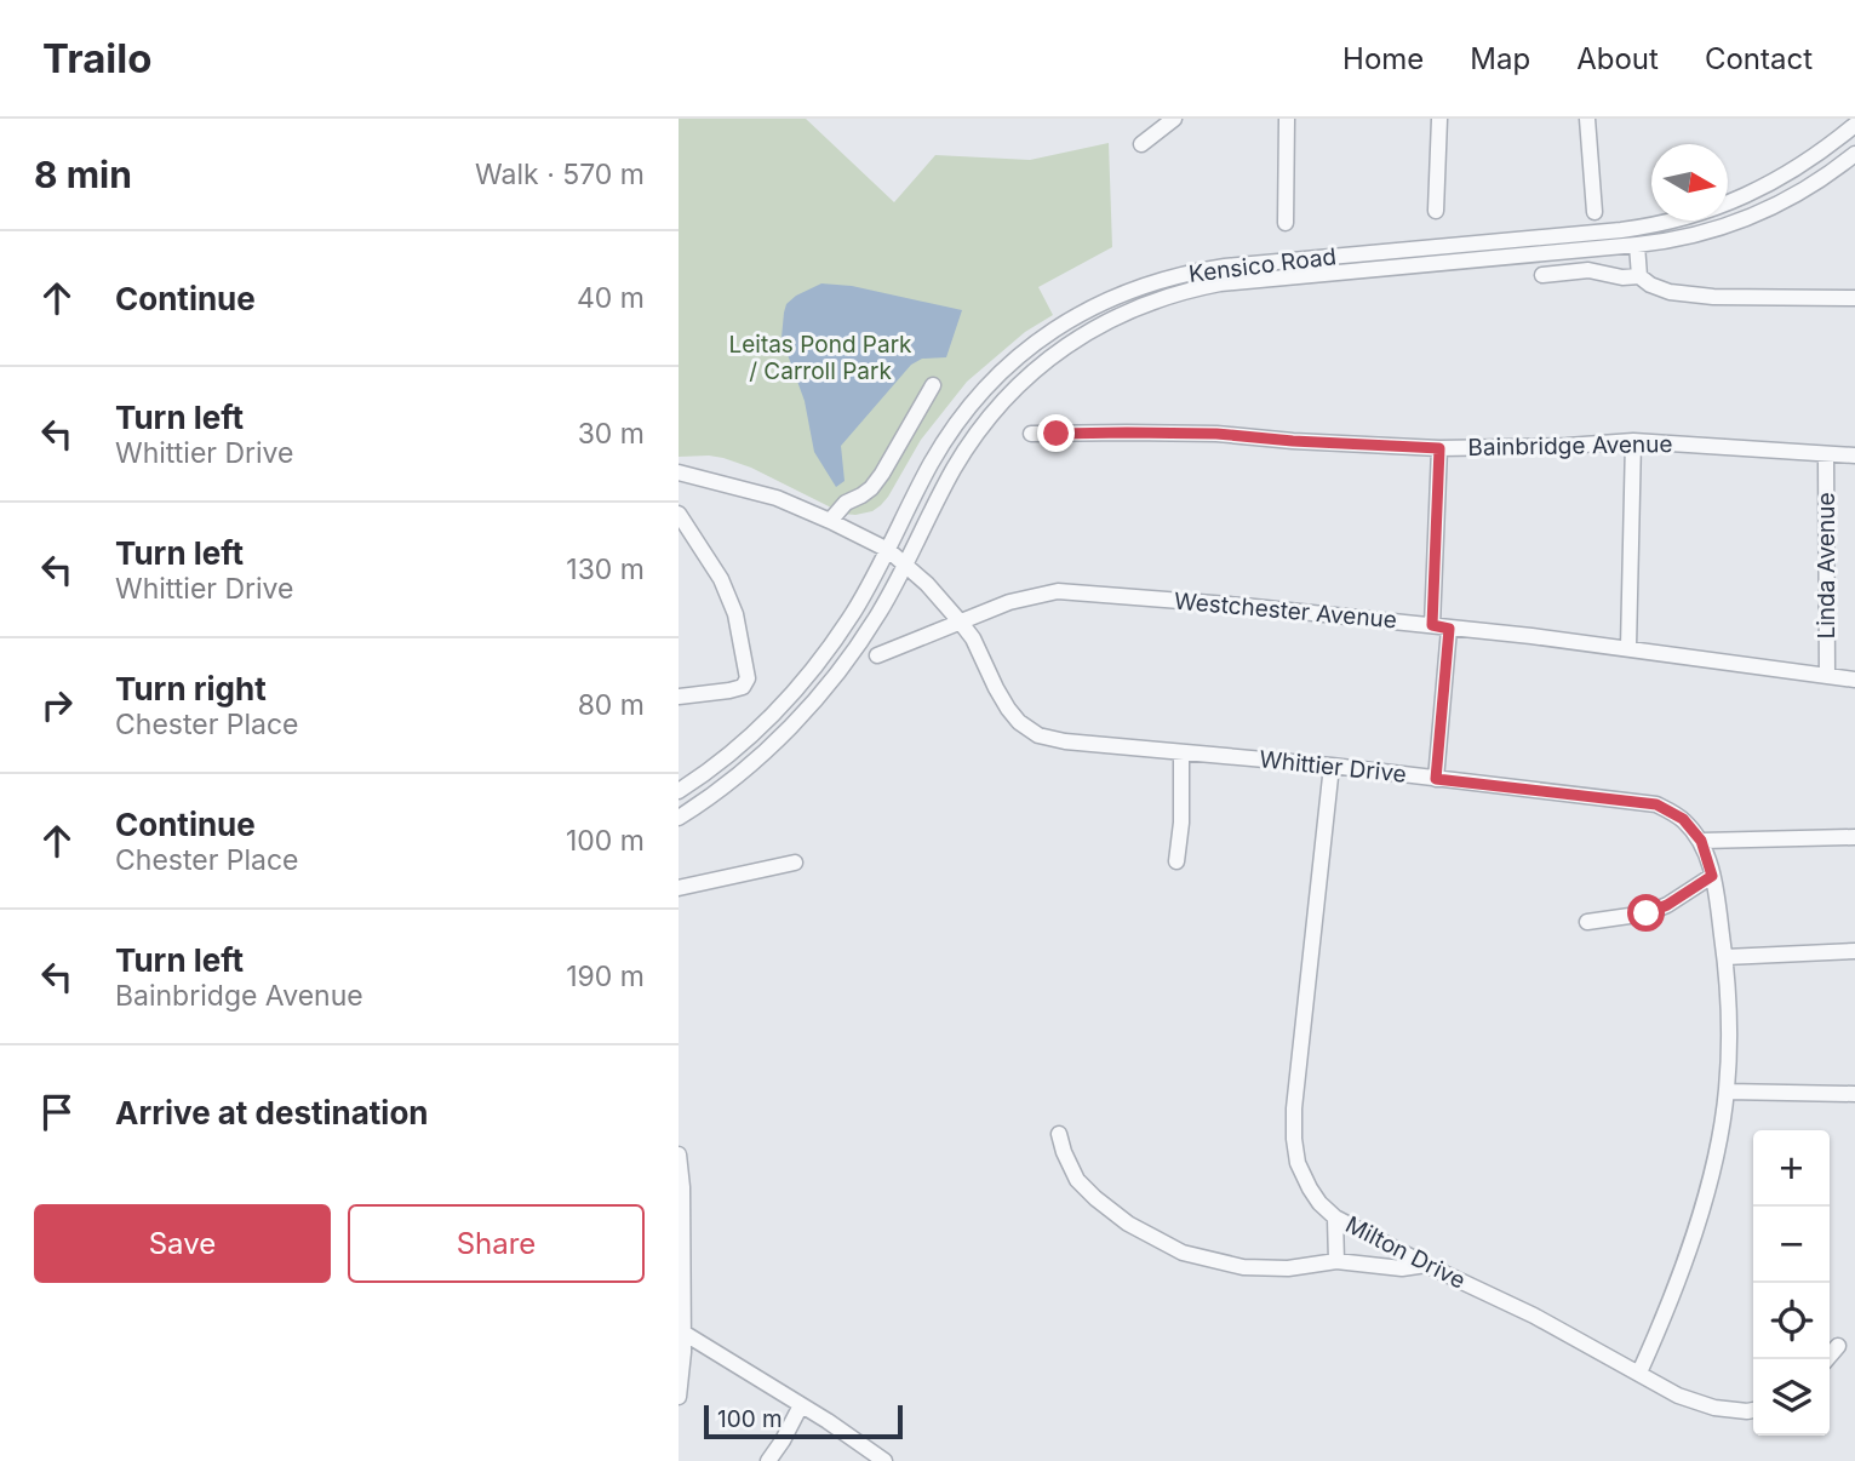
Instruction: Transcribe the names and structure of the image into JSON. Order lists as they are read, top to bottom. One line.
{"streets":{"street":["Kensico Road","Bainbridge Avenue","Linda Avenue","Westchester Avenue","Whittier Drive","Milton Drive"]},"crossings":[["Kensico Road","Whittier Drive"],["Bainbridge Avenue","Linda Avenue"],["Linda Avenue","Westchester Avenue"],["Westchester Avenue","Whittier Drive"],["Whittier Drive","Milton Drive"]],"parks":["Leitas Pond Park / Carroll Park"],"scale_bar":"100 m","north":"right","page":{"header":"Trailo","nav":["Home","Map","About","Contact"],"heading":["8 min","Walk · 570 m"],"list":[["Continue","40 m"],["Turn left","Whittier Drive","30 m"],["Turn left","Whittier Drive","130 m"],["Turn right","Chester Place","80 m"],["Continue","Chester Place","100 m"],["Turn left","Bainbridge Avenue","190 m"],"Arrive at destination"],"map_buttons":["+","−"],"buttons":["Save","Share"],"scale":"100 m"}}
